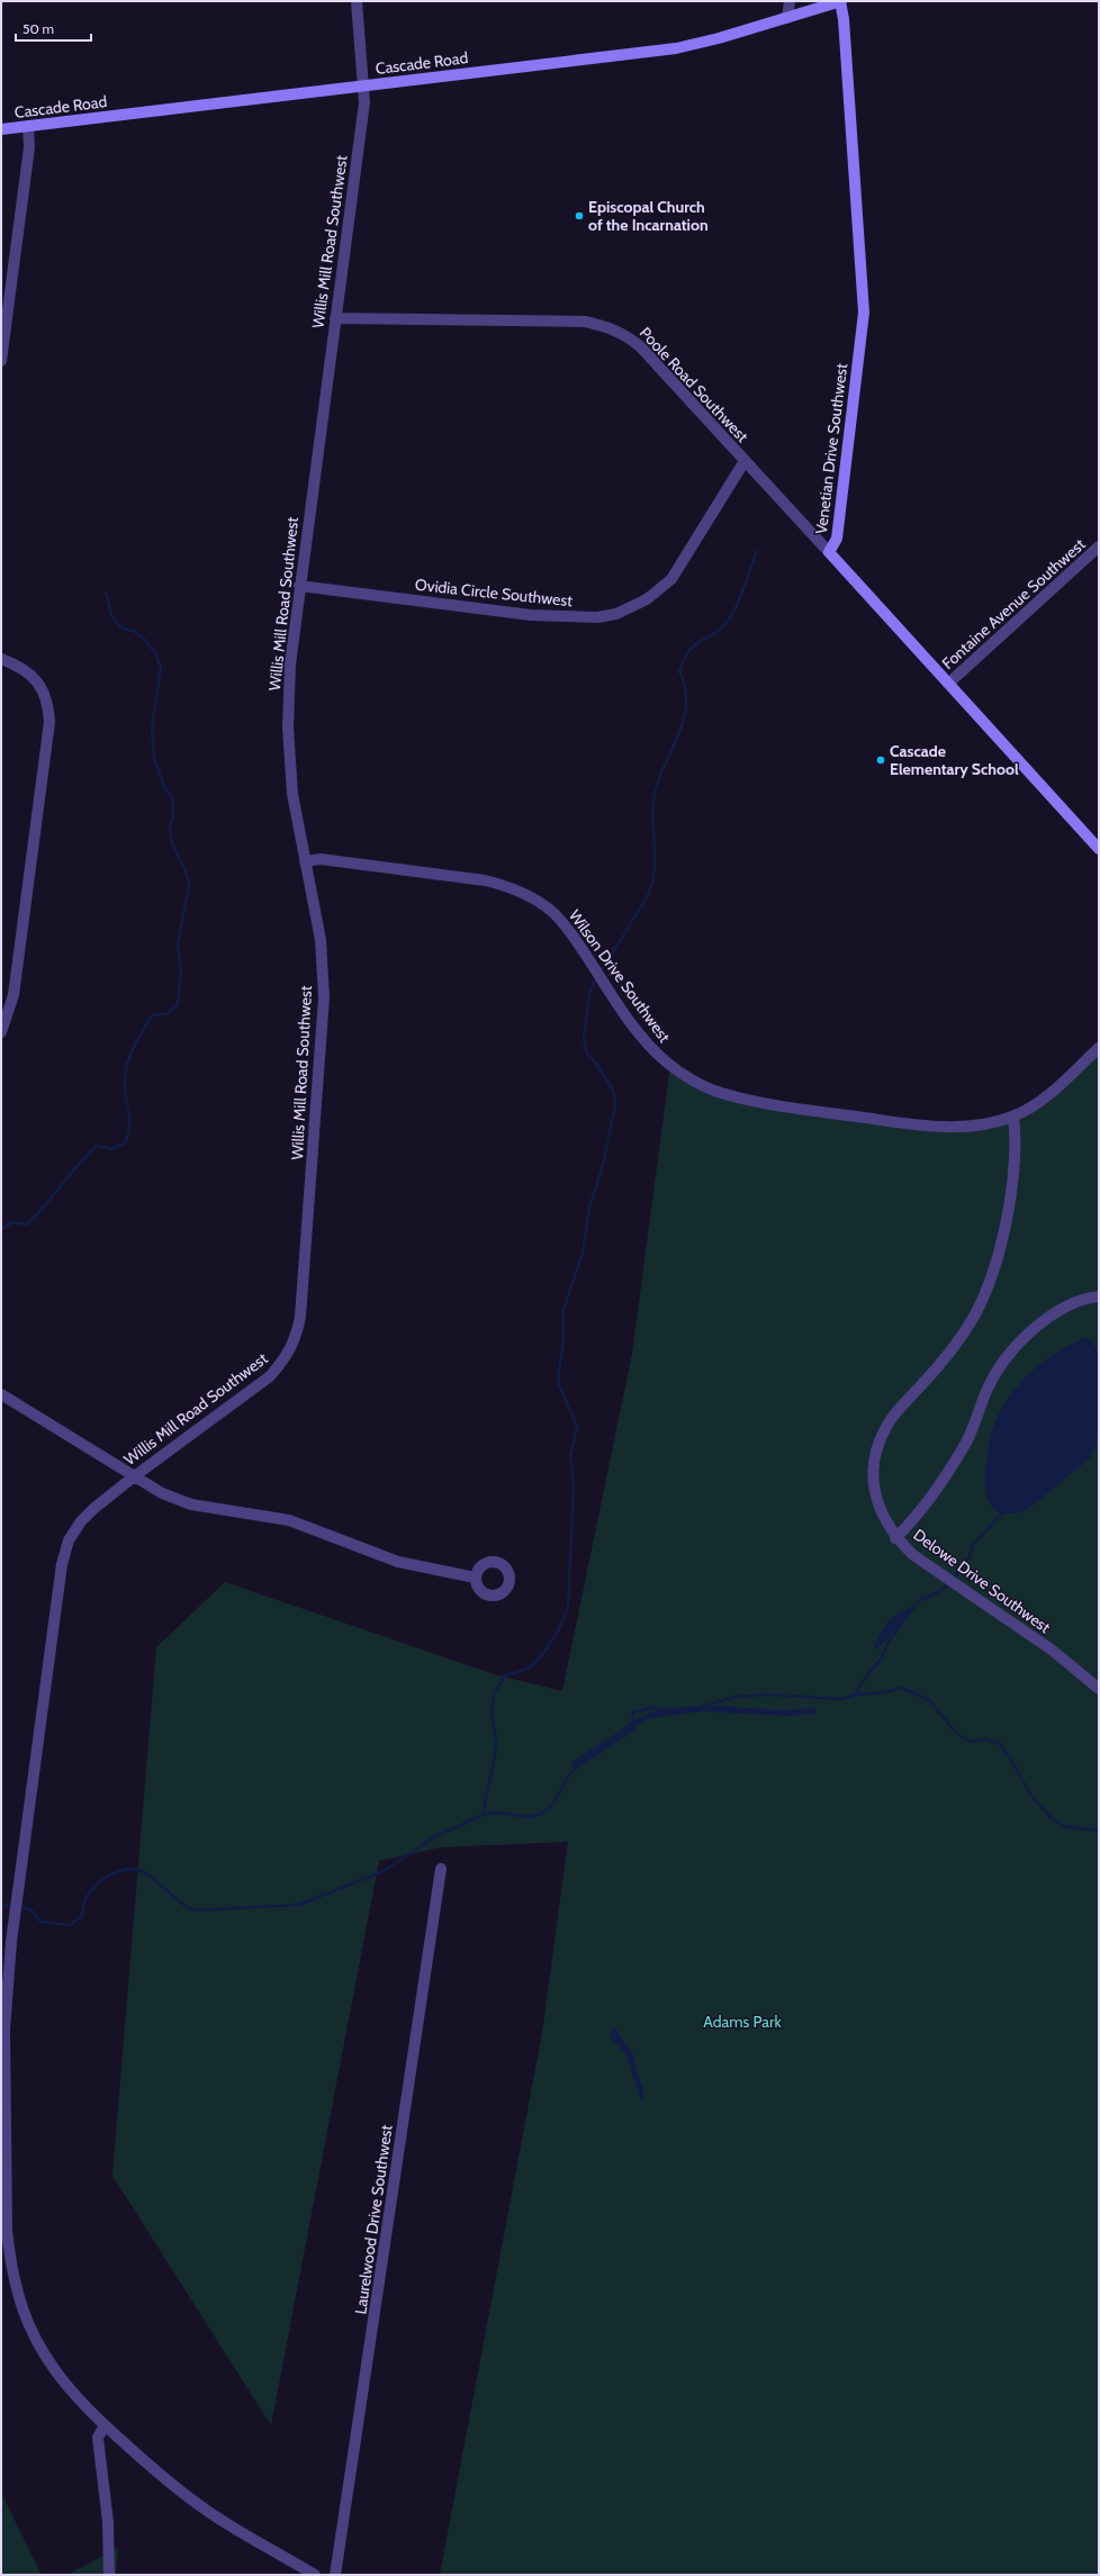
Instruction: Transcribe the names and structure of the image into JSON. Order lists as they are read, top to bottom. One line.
{"streets":{"street":["Cascade Road","Willis Mill Road Southwest","Poole Road Southwest","Venetian Drive Southwest","Ovidia Circle Southwest","Fontaine Avenue Southwest","Wilson Drive Southwest","Delowe Drive Southwest","Laurelwood Drive Southwest"]},"crossings":[["Cascade Road","Willis Mill Road Southwest"],["Cascade Road","Venetian Drive Southwest"],["Willis Mill Road Southwest","Poole Road Southwest"],["Willis Mill Road Southwest","Ovidia Circle Southwest"],["Willis Mill Road Southwest","Wilson Drive Southwest"],["Poole Road Southwest","Venetian Drive Southwest"],["Poole Road Southwest","Ovidia Circle Southwest"],["Venetian Drive Southwest","Fontaine Avenue Southwest"],["Wilson Drive Southwest","Delowe Drive Southwest"]],"parks":["Adams Park"],"places":["Episcopal Church of the Incarnation","Cascade Elementary School"],"scale_bar":"50 m"}
